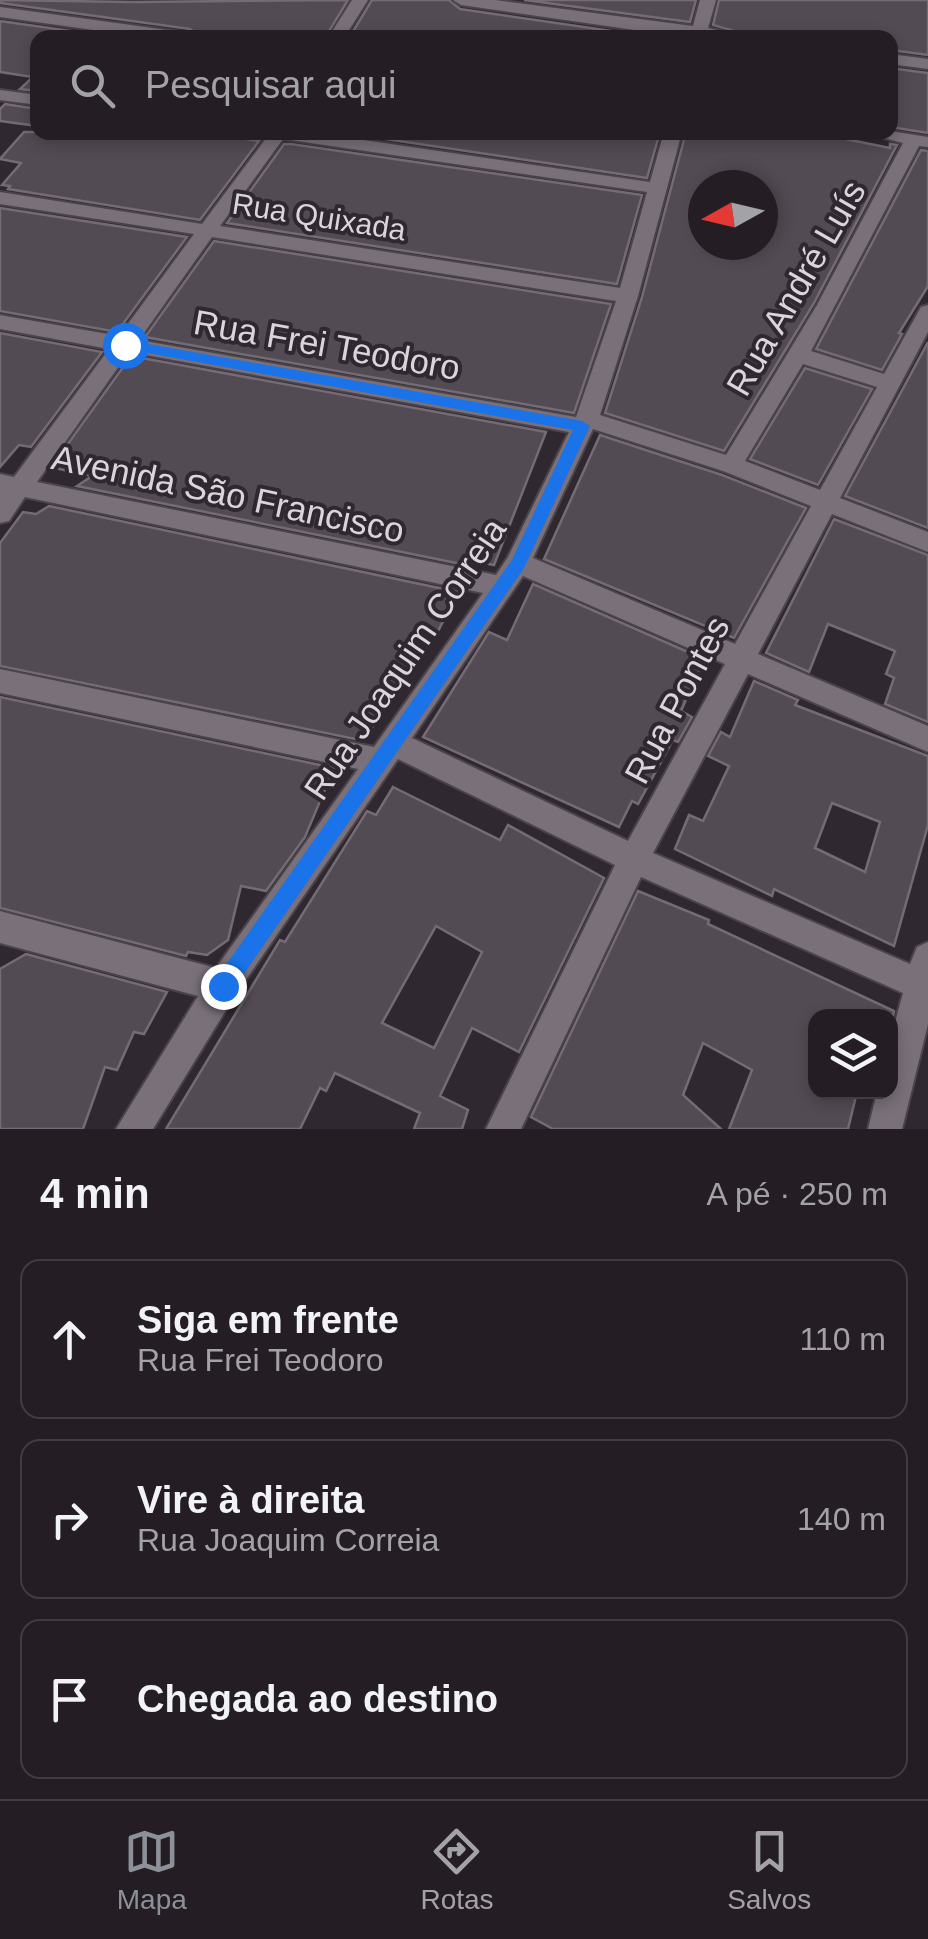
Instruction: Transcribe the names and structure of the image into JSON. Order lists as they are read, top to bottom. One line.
{"streets":{"street":["Rua Quixada","Rua André Luís","Rua Frei Teodoro","Avenida São Francisco","Rua Joaquim Correia","Rua Pontes"]},"crossings":[["Rua Quixada","Rua Joaquim Correia"],["Rua André Luís","Rua Frei Teodoro"],["Rua Frei Teodoro","Rua Joaquim Correia"],["Rua Frei Teodoro","Rua Pontes"],["Avenida São Francisco","Rua Joaquim Correia"]],"north":"left","page":{"search":"Pesquisar aqui","heading":["4 min","A pé · 250 m"],"list":[["Siga em frente","Rua Frei Teodoro","110 m"],["Vire à direita","Rua Joaquim Correia","140 m"],"Chegada ao destino"],"nav":["Mapa","Rotas","Salvos"]}}
